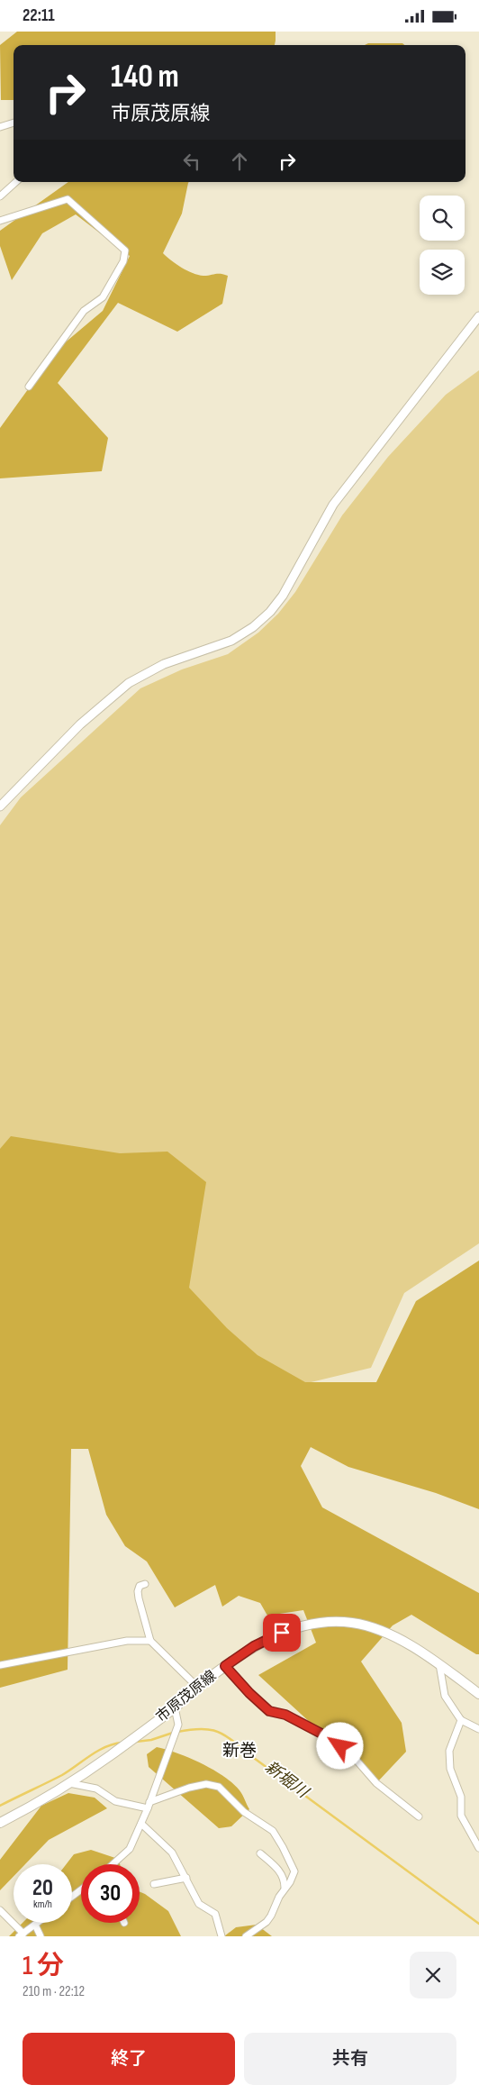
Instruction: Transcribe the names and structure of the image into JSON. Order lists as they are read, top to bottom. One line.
{"streets":{"main road":["市原茂原線"]},"districts":["新巻"],"water":["新堀川"],"page":{"status":"22:11","turn":["140 m","市原茂原線"],"speed":"20 km/h","limit":"30","heading":["1 分","210 m · 22:12"],"buttons":["終了","共有"]}}
